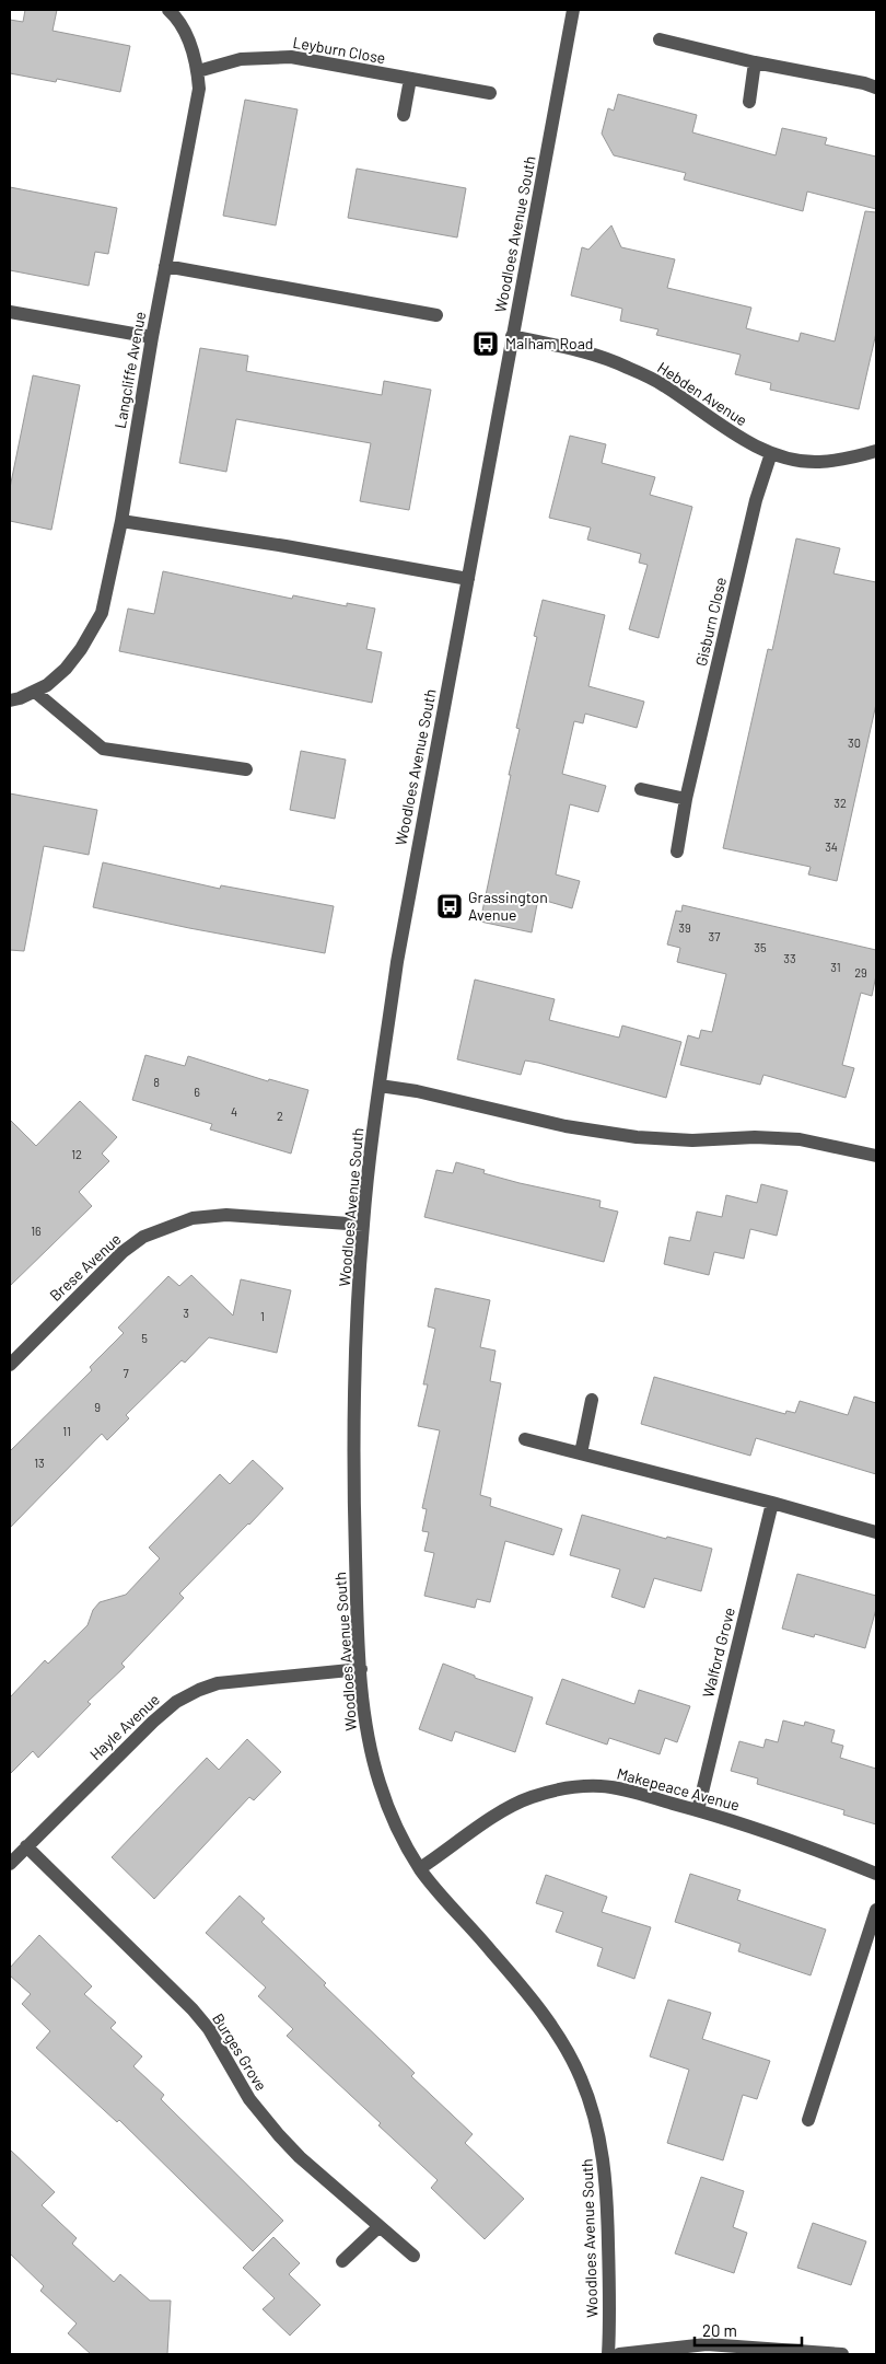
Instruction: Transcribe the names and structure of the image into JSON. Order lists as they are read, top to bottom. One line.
{"streets":{"street":["Leyburn Close","Woodloes Avenue South","Langcliffe Avenue","Hebden Avenue","Gisburn Close","Brese Avenue","Walford Grove","Hayle Avenue","Makepeace Avenue","Burges Grove"]},"crossings":[["Leyburn Close","Langcliffe Avenue"],["Woodloes Avenue South","Hebden Avenue"],["Woodloes Avenue South","Brese Avenue"],["Woodloes Avenue South","Hayle Avenue"],["Woodloes Avenue South","Makepeace Avenue"],["Hebden Avenue","Gisburn Close"],["Walford Grove","Makepeace Avenue"],["Hayle Avenue","Burges Grove"]],"places":{"bus stop":["Malham Road","Grassington Avenue"]},"house_numbers":["30","32","34","39","37","35","33","31","29","8","6","4","2","12","16","3","1","5","7","9","11","13"],"scale_bar":"20 m"}
